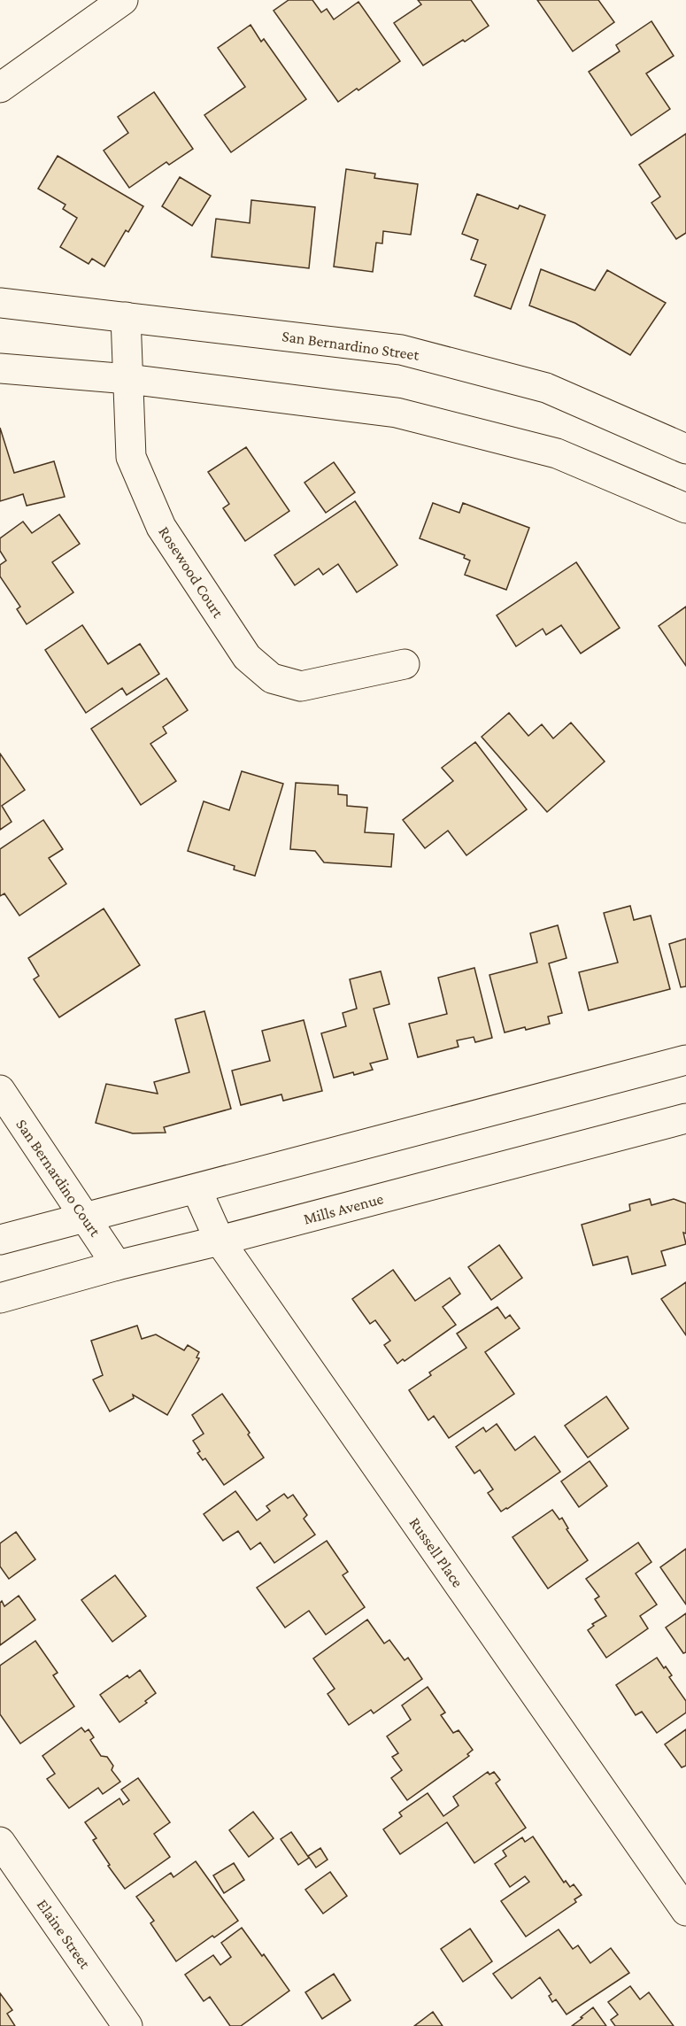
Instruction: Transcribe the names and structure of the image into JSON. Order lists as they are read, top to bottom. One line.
{"streets":{"main road":["San Bernardino Street","Rosewood Court","San Bernardino Court","Mills Avenue","Russell Place","Elaine Street"]},"crossings":[["San Bernardino Street","Rosewood Court"],["San Bernardino Court","Mills Avenue"],["Mills Avenue","Russell Place"]]}
